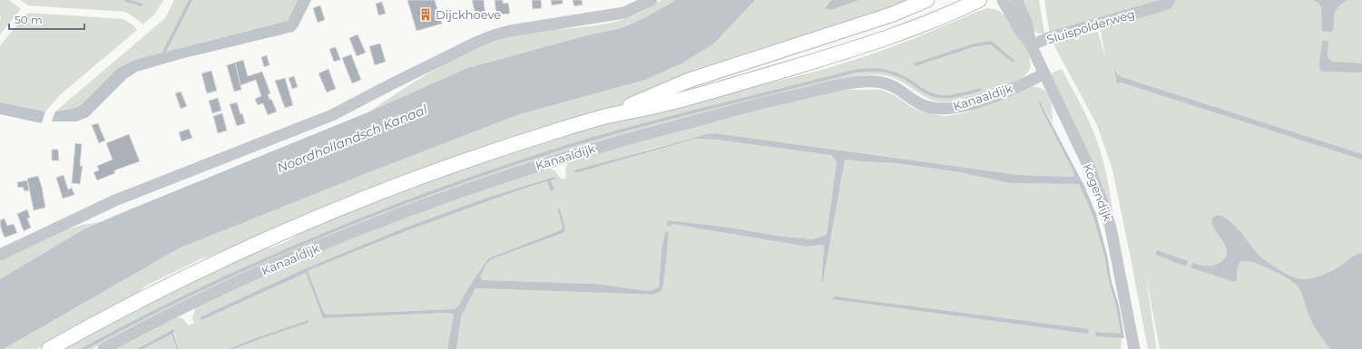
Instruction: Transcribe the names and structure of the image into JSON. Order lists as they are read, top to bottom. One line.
{"streets":{"street":["Sluispolderweg","Kanaaldijk","Kogendijk"]},"crossings":[["Sluispolderweg","Kogendijk"],["Kanaaldijk","Kogendijk"]],"water":["Noordhollandsch Kanaal"],"places":{"building":["Dijckhoeve"]},"scale_bar":"50 m"}
